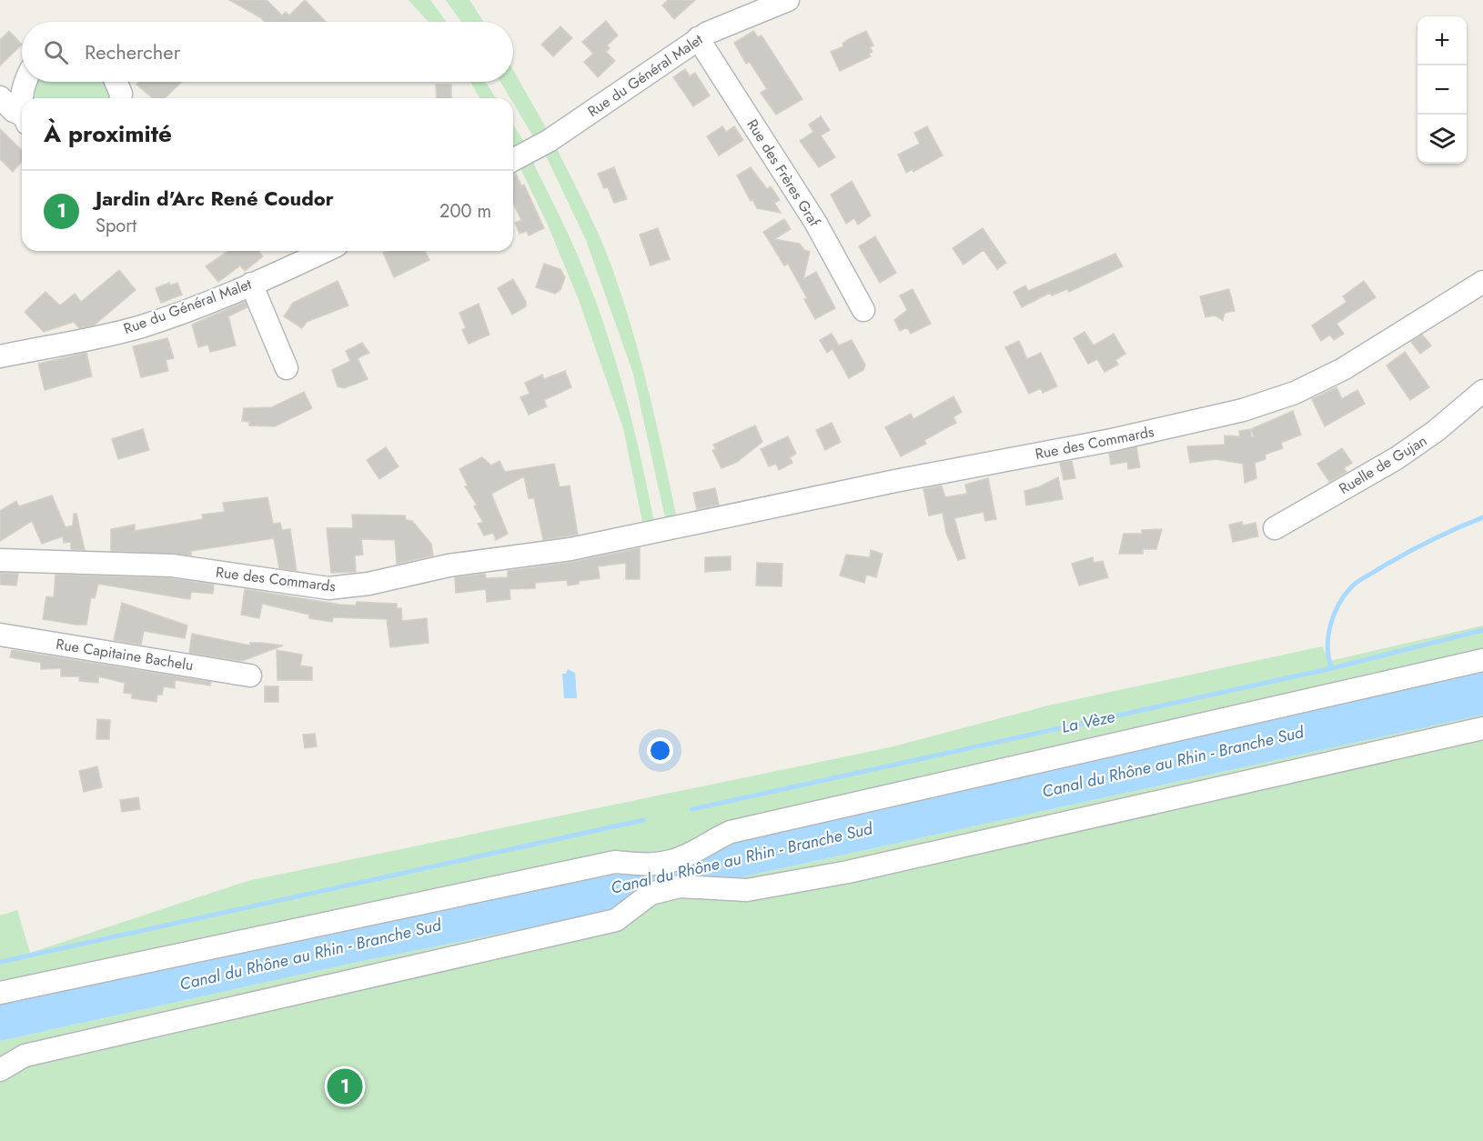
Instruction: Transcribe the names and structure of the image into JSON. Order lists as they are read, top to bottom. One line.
{"streets":{"street":["Rue du Général Malet","Rue des Frères Graf","Rue des Commards","Ruelle de Gujan","Rue Capitaine Bachelu"]},"crossings":[["Rue du Général Malet","Rue des Frères Graf"]],"water":["La Vèze","Canal du Rhône au Rhin - Branche Sud"],"page":{"map_buttons":["+","−"],"search":"Rechercher","heading":"À proximité","list":[{"mark":"1","name":"Jardin d'Arc René Coudor","note":"Sport","value":"200 m"}],"pins":"1"}}
